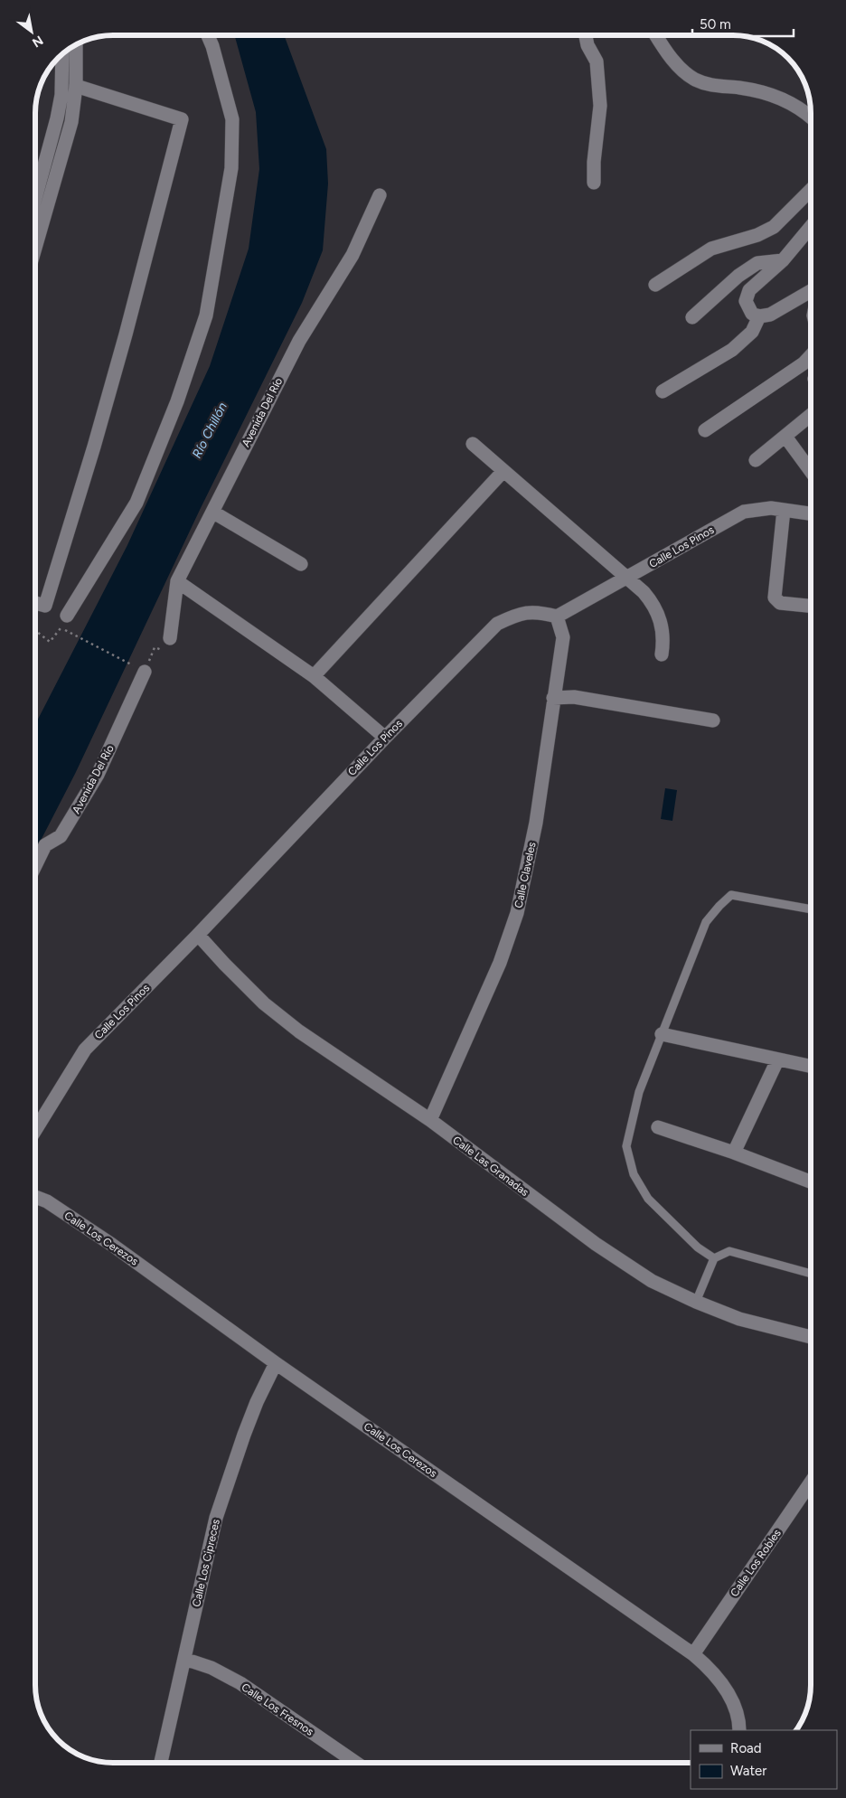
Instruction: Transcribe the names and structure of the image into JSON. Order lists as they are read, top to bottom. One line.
{"streets":{"street":["Avenida Del Río","Calle Los Pinos","Calle Claveles","Calle Las Granadas","Calle Los Cerezos","Calle Los Cipreces","Calle Los Robles","Calle Los Fresnos"]},"crossings":[["Calle Los Pinos","Calle Claveles"],["Calle Los Pinos","Calle Las Granadas"],["Calle Claveles","Calle Las Granadas"],["Calle Los Cerezos","Calle Los Cipreces"],["Calle Los Cerezos","Calle Los Robles"],["Calle Los Cipreces","Calle Los Fresnos"]],"water":["Río Chillón"],"legend":["Road","Water"],"scale_bar":"50 m","north":"bottom right"}
